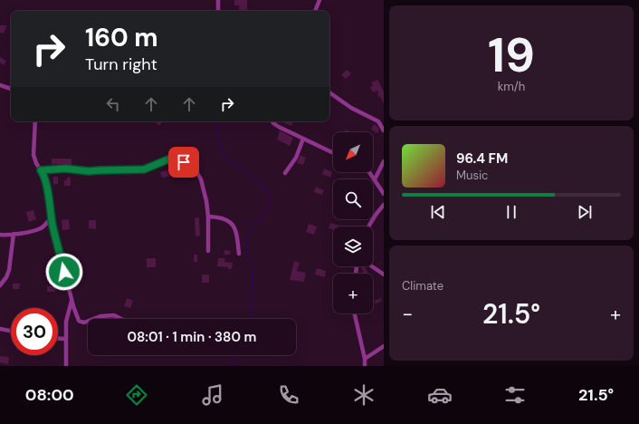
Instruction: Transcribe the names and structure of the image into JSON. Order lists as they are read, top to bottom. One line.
{"north":"bottom left","page":{"tile":[["19","km/h"],"Climate"],"turn":["160 m","Turn right"],"map_buttons":"+","song":["96.4 FM","Music"],"heat":["−","21.5°","+"],"limit":"30","trip":"08:01 · 1 min · 380 m","tabs":["08:00","21.5°"]}}
